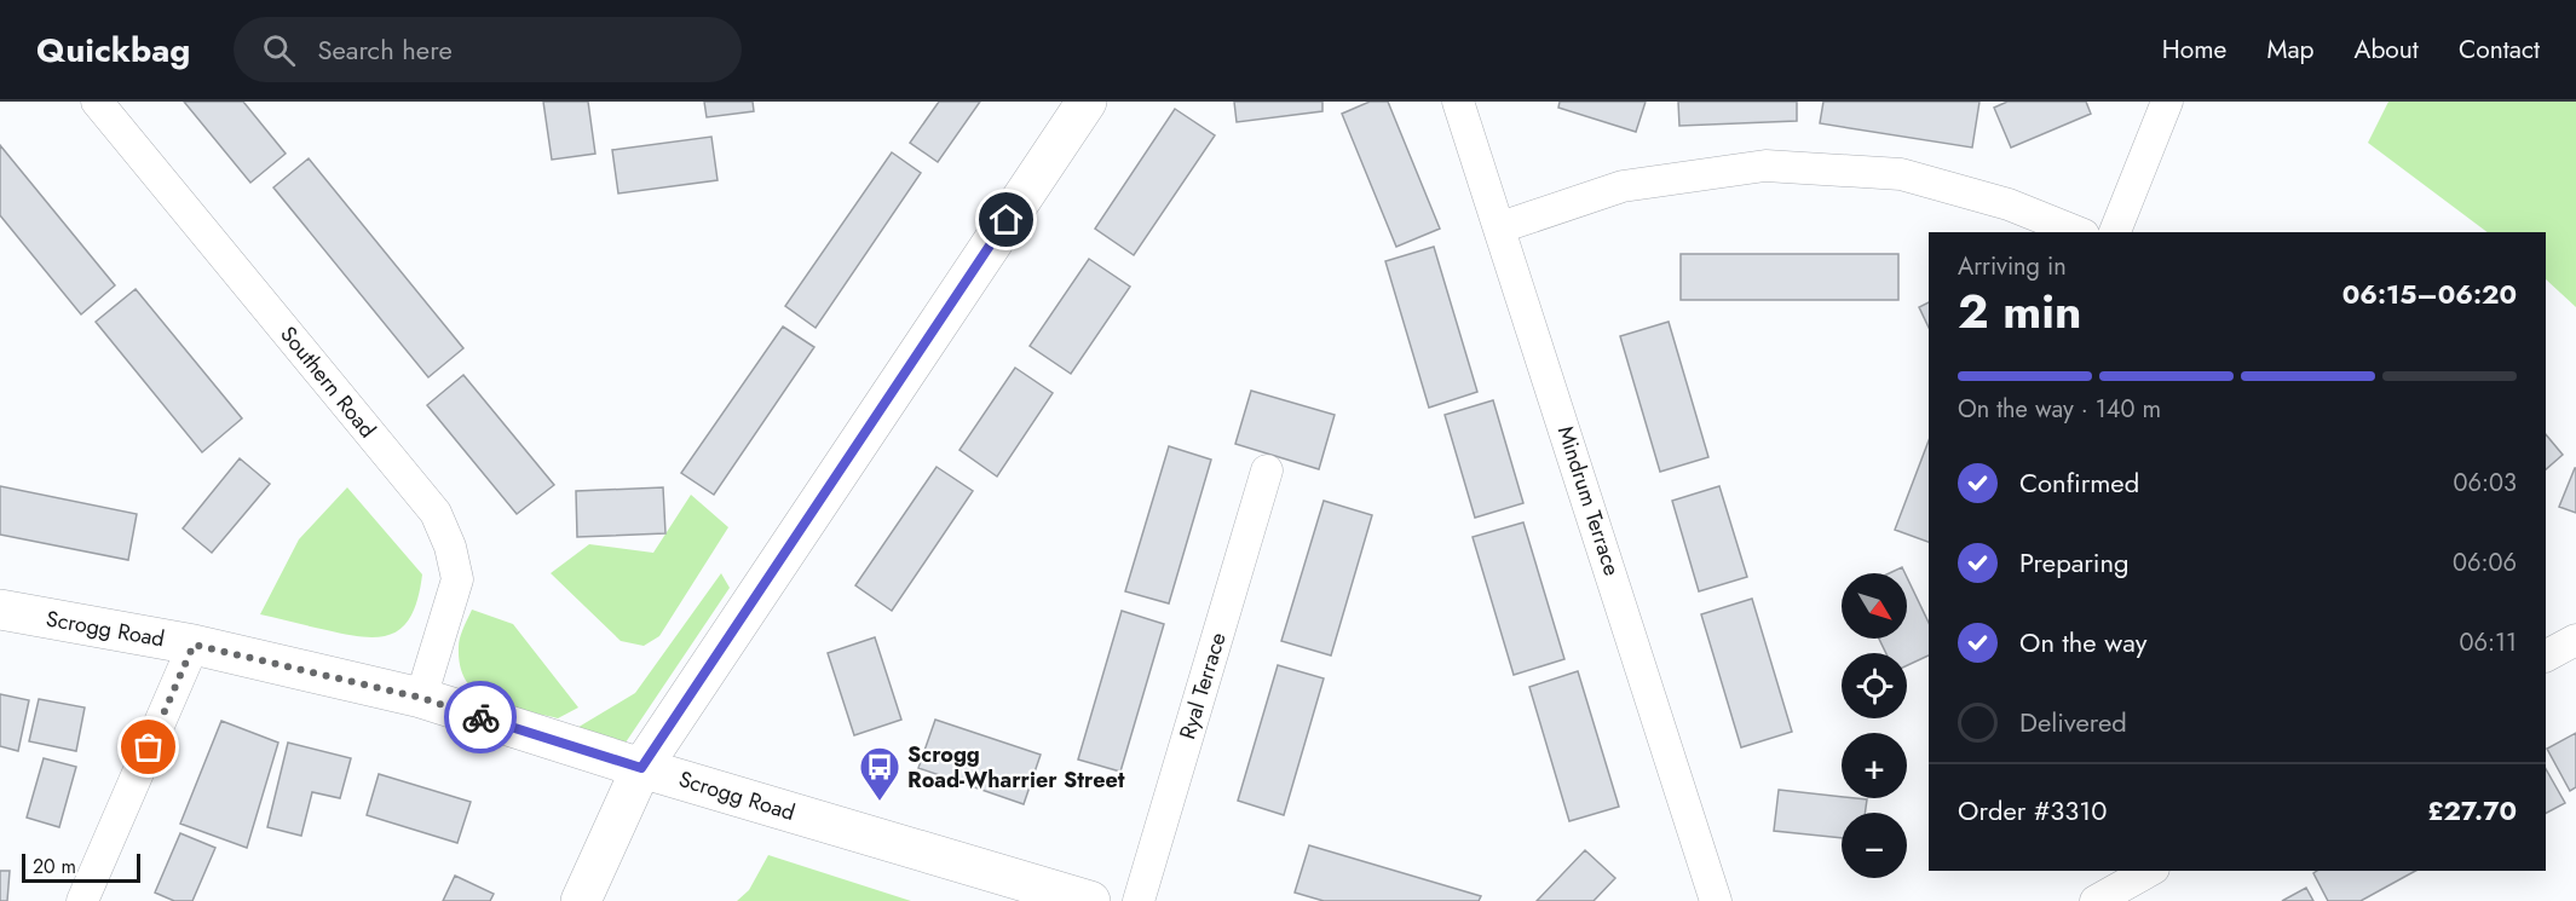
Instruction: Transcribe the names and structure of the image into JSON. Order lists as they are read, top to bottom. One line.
{"streets":{"street":["Southern Road","Mindrum Terrace","Scrogg Road","Ryal Terrace"]},"crossings":[["Southern Road","Scrogg Road"]],"places":{"bus stop":["Scrogg Road-Wharrier Street"]},"scale_bar":"20 m","north":"bottom right","page":{"header":"Quickbag","search":"Search here","nav":["Home","Map","About","Contact"],"heading":["2 min","Arriving in","06:15–06:20"],"panel":["Order #3310","£27.70"],"bar":"On the way · 140 m","list":[["Confirmed","06:03"],["Preparing","06:06"],["On the way","06:11"],"Delivered"],"map_buttons":["+","−"],"scale":"20 m"}}
